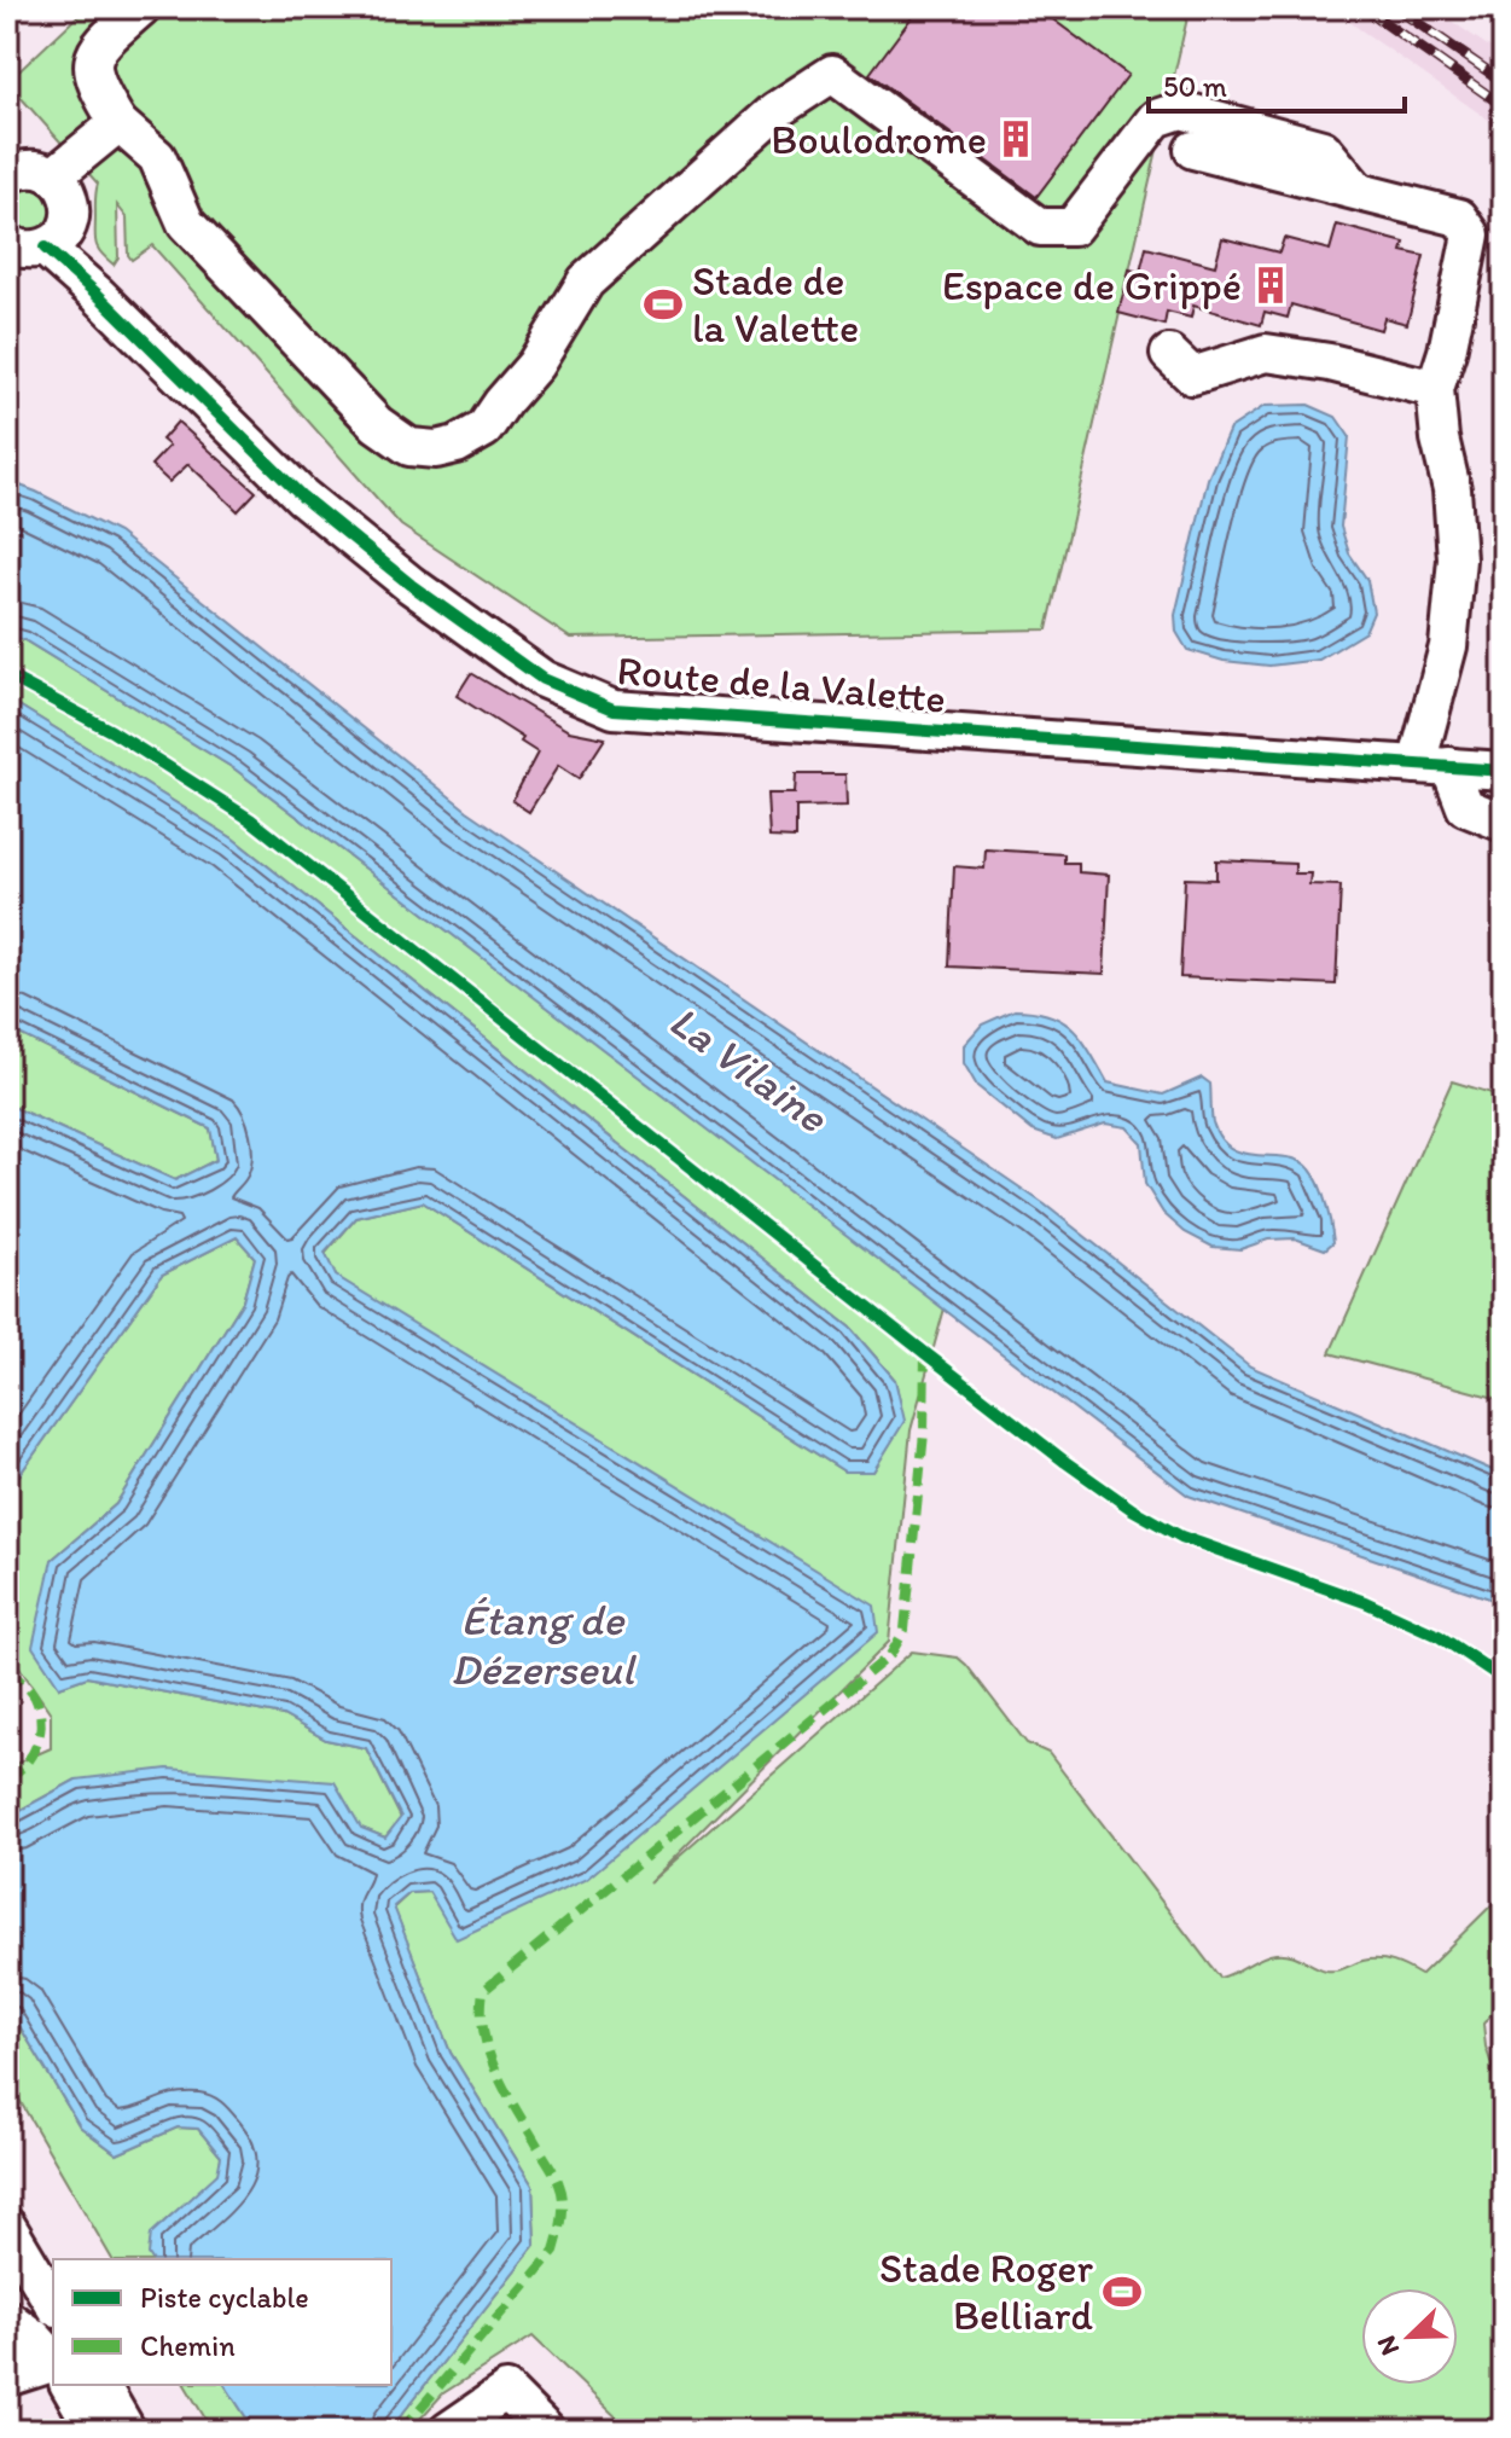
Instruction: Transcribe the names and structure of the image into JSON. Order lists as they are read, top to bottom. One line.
{"streets":{"street":["Route de la Valette"]},"water":["La Vilaine","Étang de Dézerseul"],"places":{"building":["Boulodrome","Espace de Grippé"],"sports":["Stade de la Valette","Stade Roger Belliard"]},"legend":["Piste cyclable","Chemin"],"scale_bar":"50 m","north":"bottom left"}
